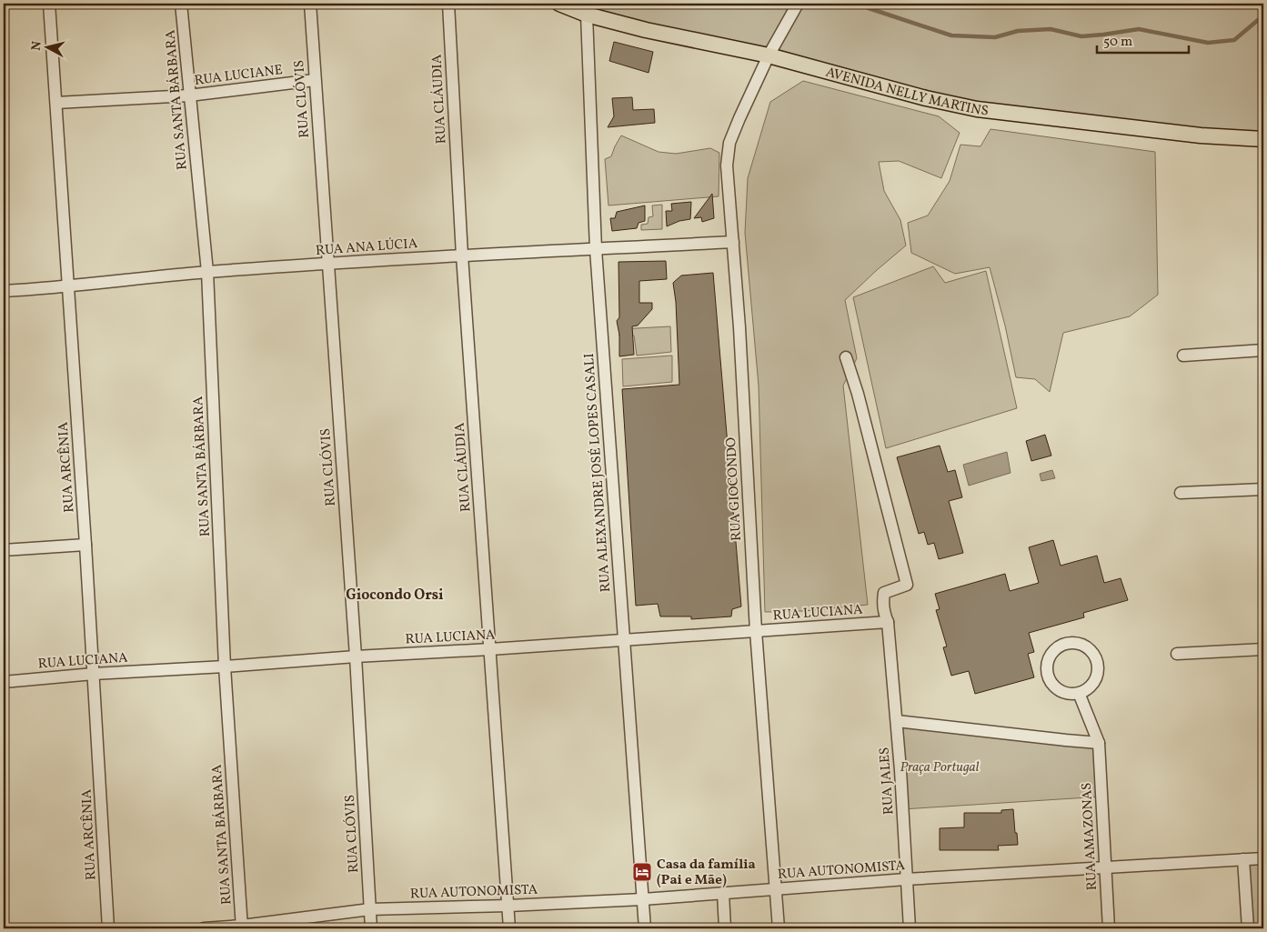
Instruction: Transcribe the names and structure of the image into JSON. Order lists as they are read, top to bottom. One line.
{"streets":{"main road":["AVENIDA NELLY MARTINS"],"street":["RUA LUCIANE","RUA CLÓVIS","RUA CLÁUDIA","RUA SANTA BÁRBARA","RUA ANA LÚCIA","RUA ARCÊNIA","RUA ALEXANDRE JOSÉ LOPES CASALI","RUA GIOCONDO","RUA LUCIANA","RUA JALES","RUA AMAZONAS","RUA AUTONOMISTA"]},"crossings":[["RUA LUCIANE","RUA CLÓVIS"],["RUA LUCIANE","RUA SANTA BÁRBARA"],["RUA LUCIANE","RUA ARCÊNIA"],["AVENIDA NELLY MARTINS","RUA ALEXANDRE JOSÉ LOPES CASALI"],["AVENIDA NELLY MARTINS","RUA GIOCONDO"],["RUA CLÓVIS","RUA ANA LÚCIA"],["RUA CLÓVIS","RUA LUCIANA"],["RUA CLÓVIS","RUA AUTONOMISTA"],["RUA CLÁUDIA","RUA ANA LÚCIA"],["RUA CLÁUDIA","RUA LUCIANA"],["RUA CLÁUDIA","RUA AUTONOMISTA"],["RUA SANTA BÁRBARA","RUA ANA LÚCIA"],["RUA SANTA BÁRBARA","RUA LUCIANA"],["RUA SANTA BÁRBARA","RUA AUTONOMISTA"],["RUA ANA LÚCIA","RUA ARCÊNIA"],["RUA ANA LÚCIA","RUA ALEXANDRE JOSÉ LOPES CASALI"],["RUA ANA LÚCIA","RUA GIOCONDO"],["RUA ARCÊNIA","RUA LUCIANA"],["RUA ALEXANDRE JOSÉ LOPES CASALI","RUA LUCIANA"],["RUA ALEXANDRE JOSÉ LOPES CASALI","RUA AUTONOMISTA"],["RUA GIOCONDO","RUA LUCIANA"],["RUA GIOCONDO","RUA AUTONOMISTA"],["RUA LUCIANA","RUA JALES"],["RUA JALES","RUA AUTONOMISTA"],["RUA AMAZONAS","RUA AUTONOMISTA"]],"districts":["Giocondo Orsi"],"parks":["Praça Portugal"],"places":{"hotel":["Casa da família (Pai e Mãe)"]},"scale_bar":"50 m","north":"left"}
